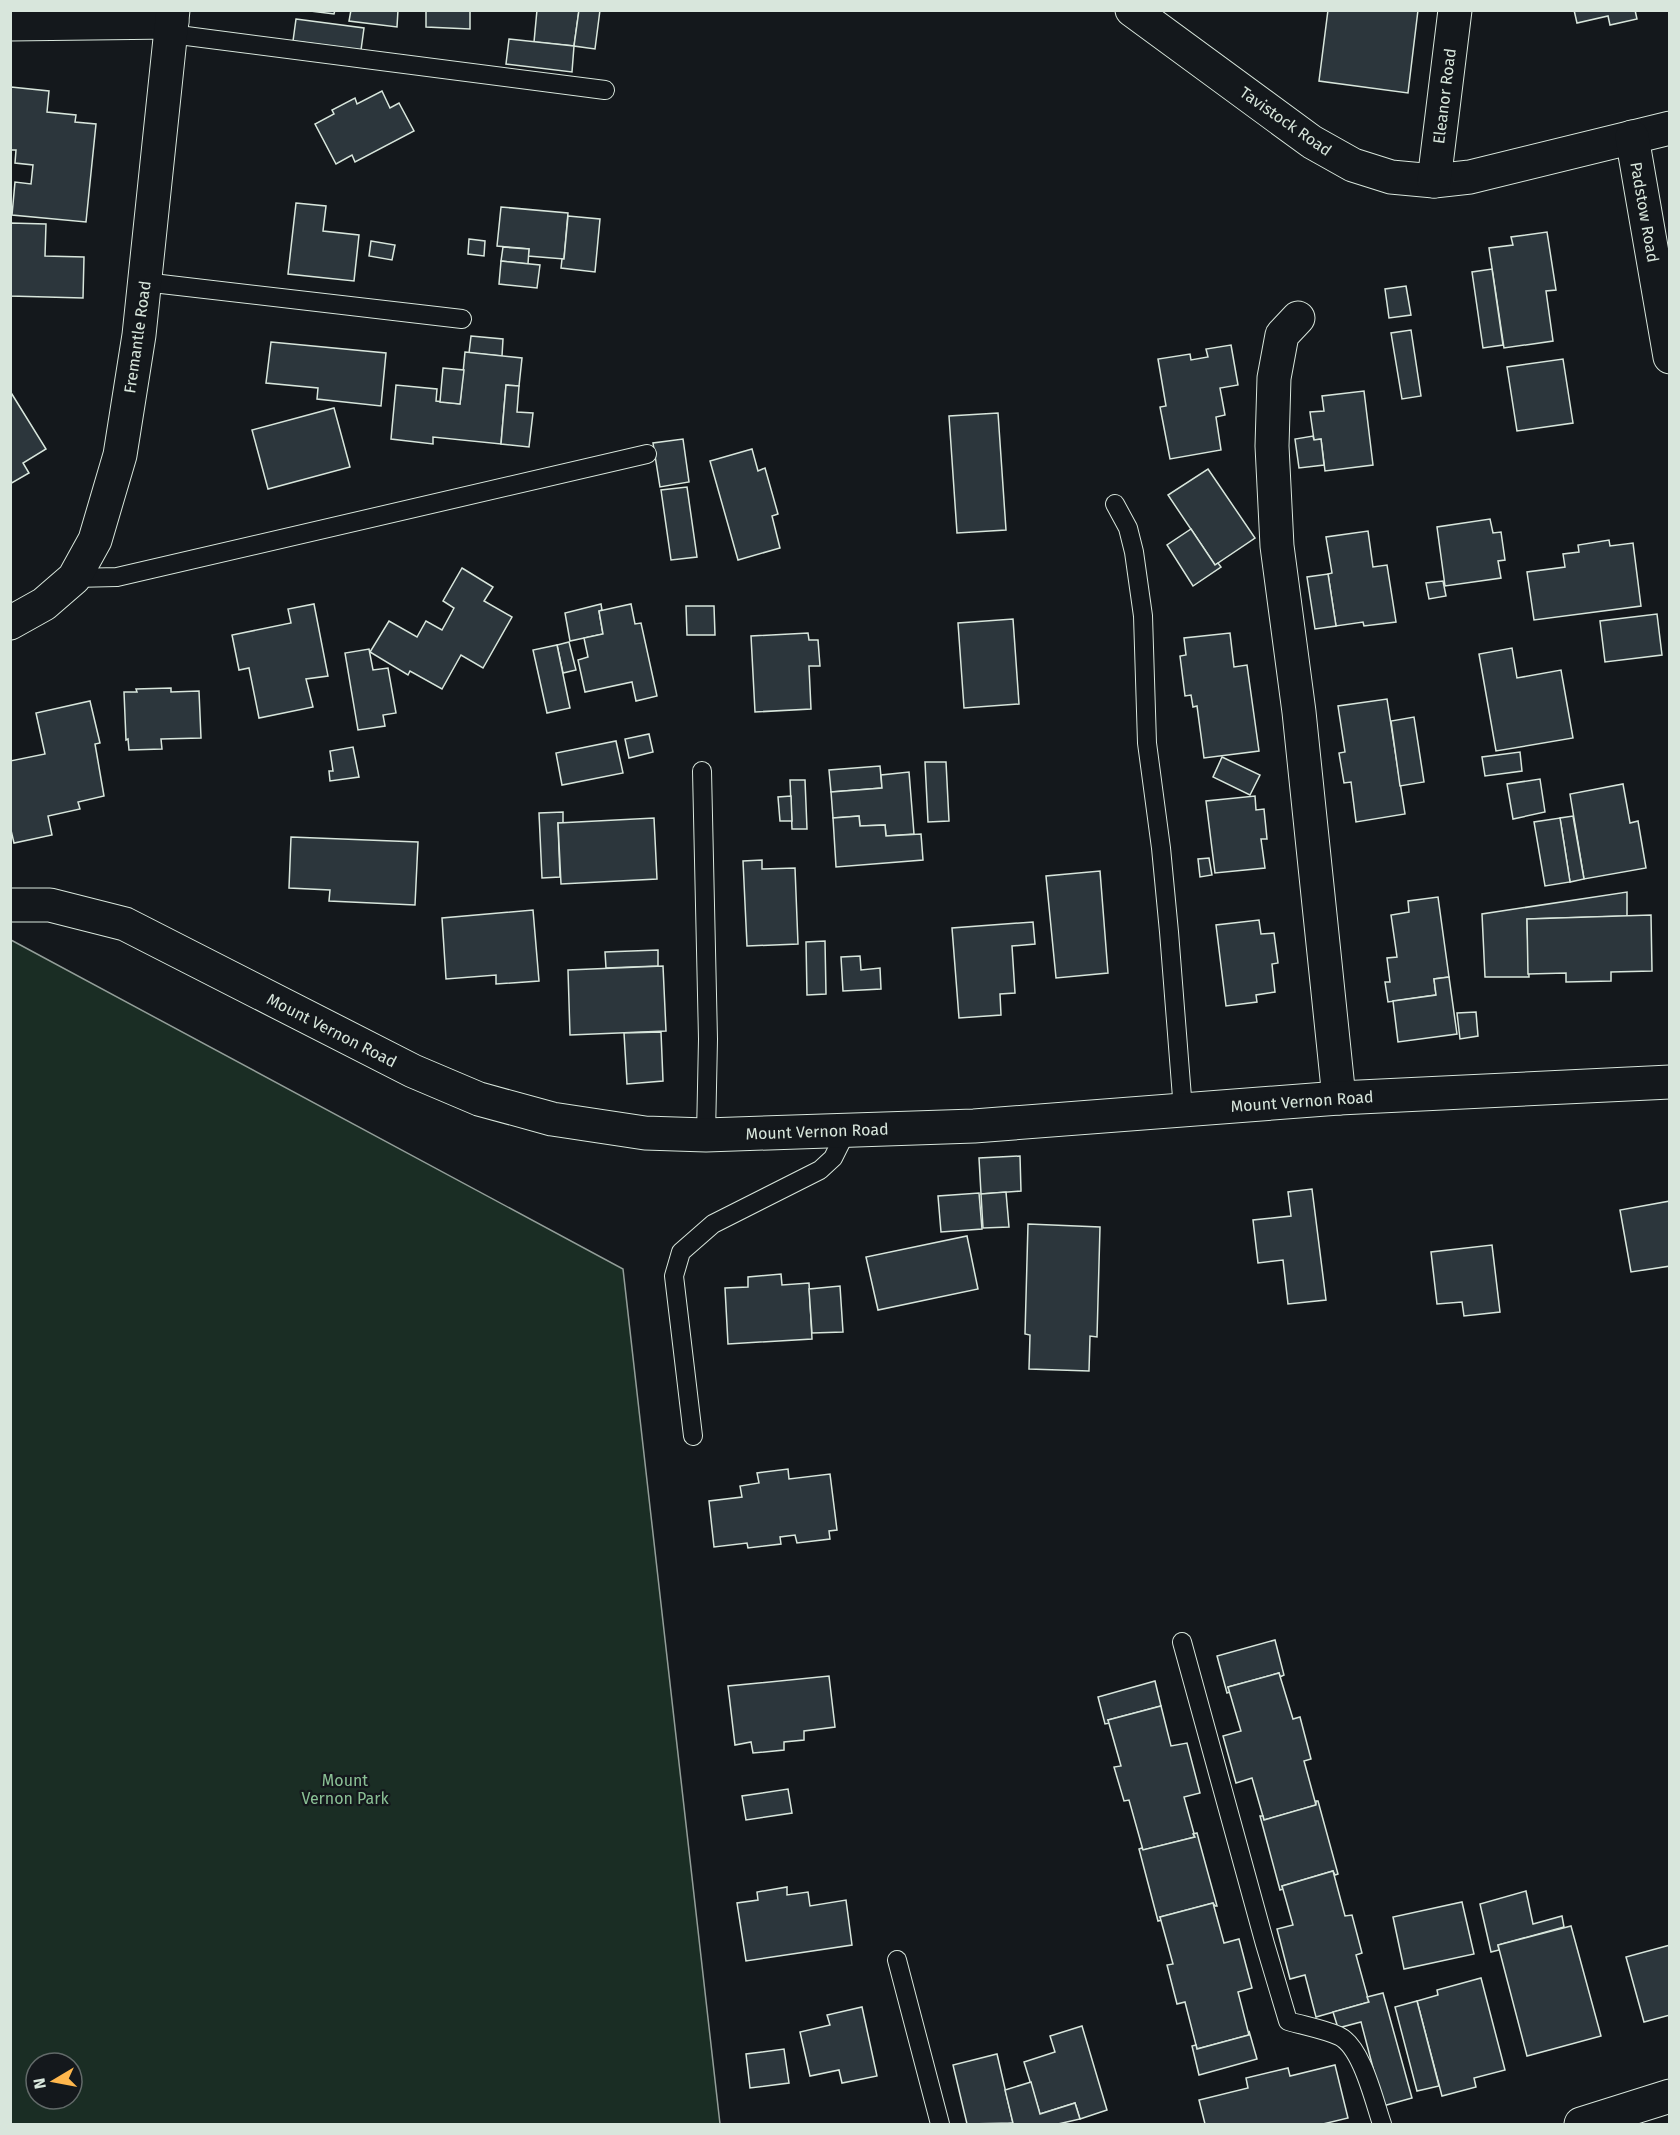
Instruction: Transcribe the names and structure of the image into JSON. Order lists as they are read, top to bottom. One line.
{"streets":{"street":["Eleanor Road","Tavistock Road","Padstow Road","Fremantle Road","Mount Vernon Road"]},"crossings":[["Eleanor Road","Tavistock Road"],["Tavistock Road","Padstow Road"]],"parks":["Mount Vernon Park"],"north":"left"}
